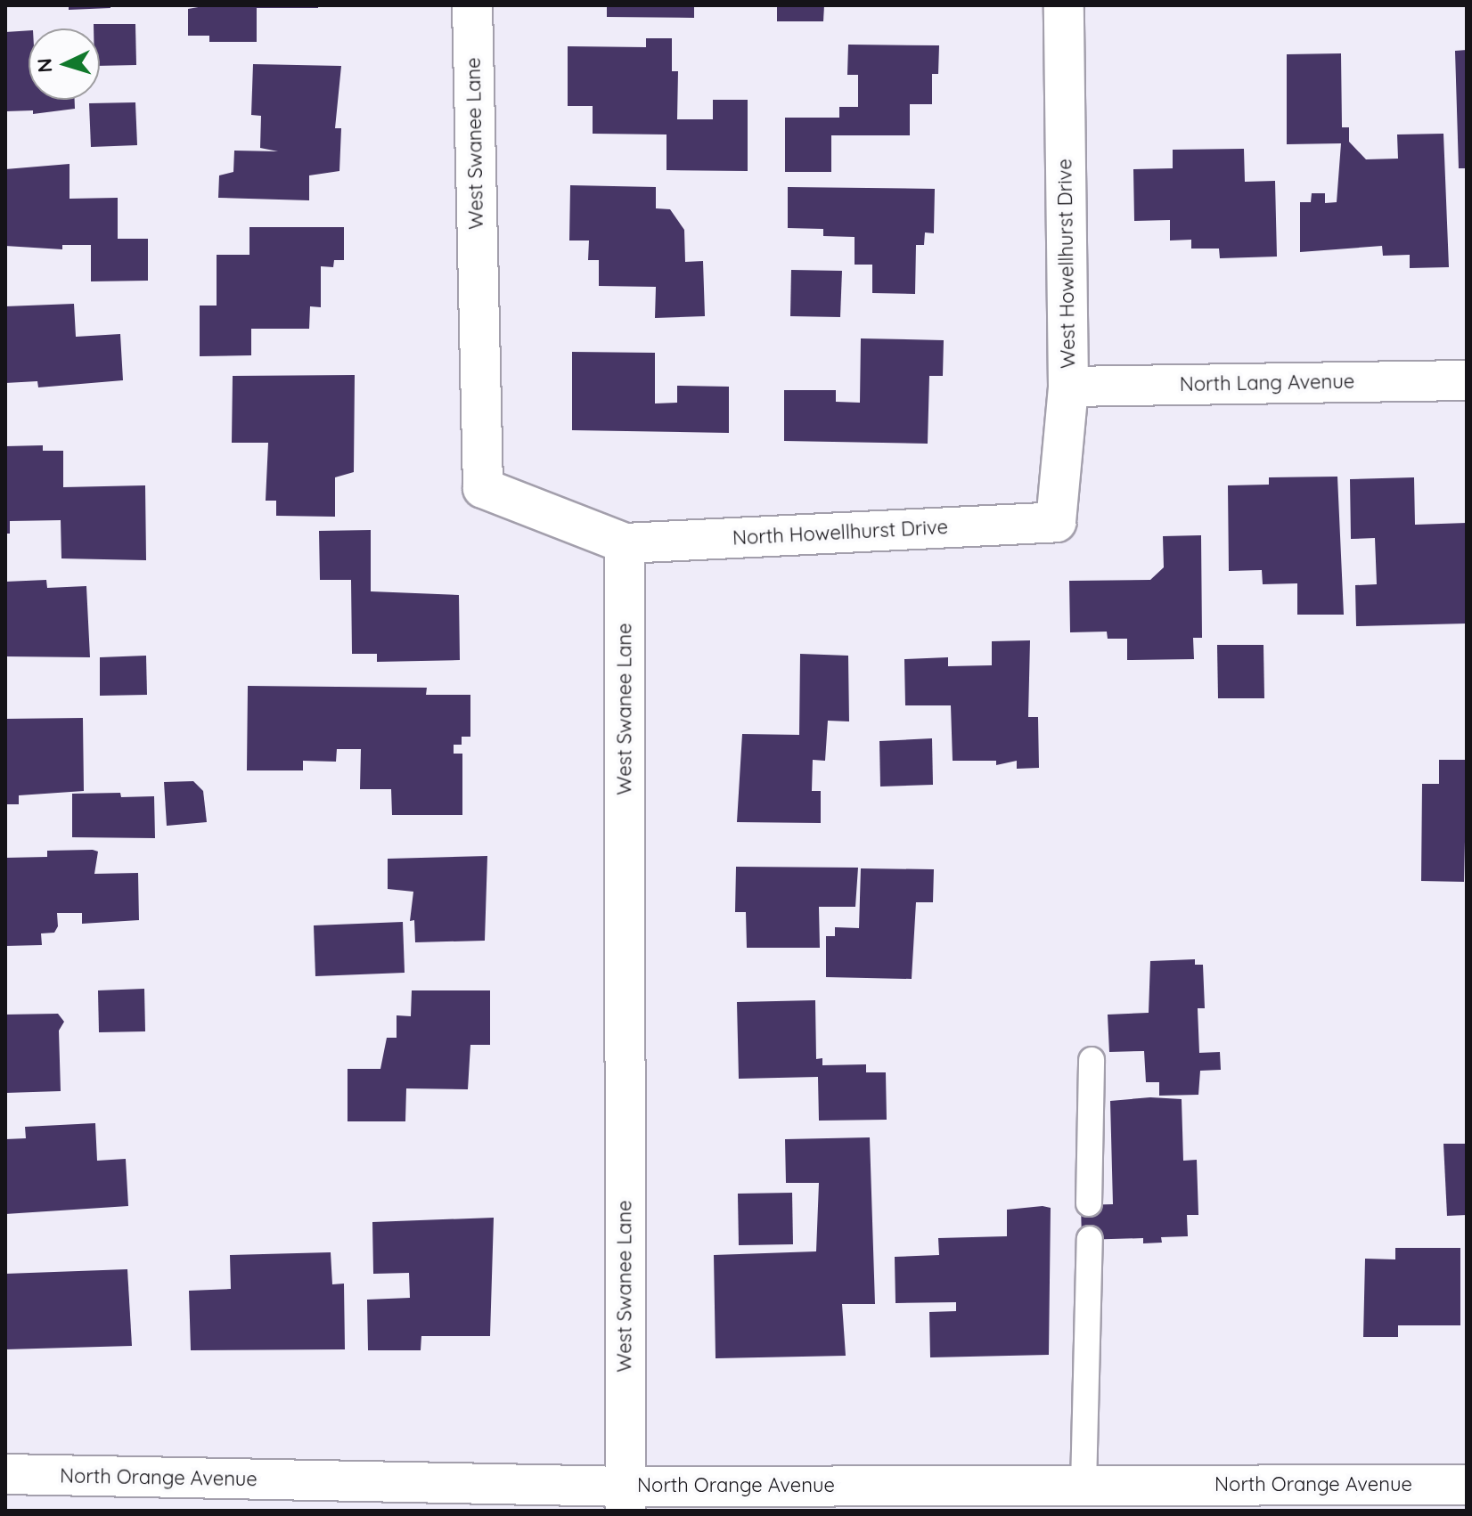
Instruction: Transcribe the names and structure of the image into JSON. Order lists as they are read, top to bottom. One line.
{"streets":{"street":["West Swanee Lane","West Howellhurst Drive","North Lang Avenue","North Howellhurst Drive","North Orange Avenue"]},"crossings":[["West Swanee Lane","North Howellhurst Drive"],["West Swanee Lane","North Orange Avenue"],["West Howellhurst Drive","North Lang Avenue"],["West Howellhurst Drive","North Howellhurst Drive"]],"north":"left"}
